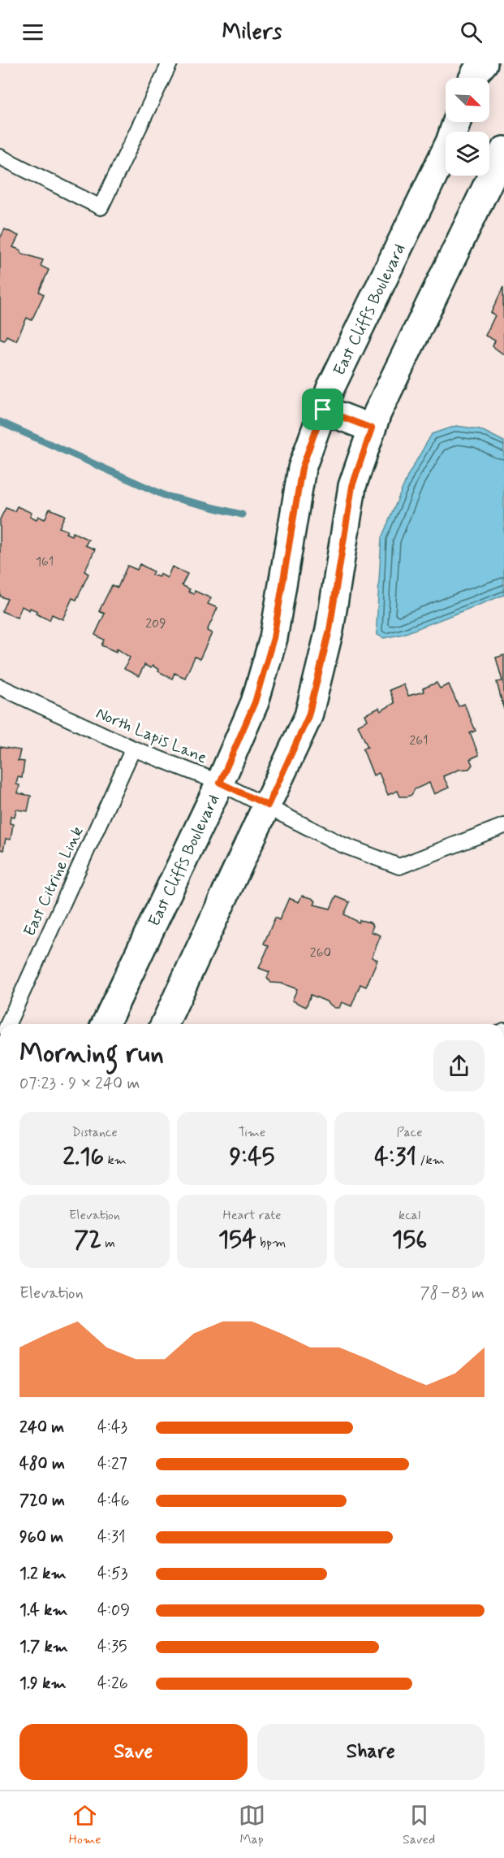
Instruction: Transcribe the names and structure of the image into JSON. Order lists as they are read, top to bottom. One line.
{"streets":{"street":["East Cliffs Boulevard"],"lane":["North Lapis Lane","East Citrine Link"]},"crossings":[["East Cliffs Boulevard","North Lapis Lane"],["North Lapis Lane","East Citrine Link"]],"house_numbers":["161","209","261","260"],"north":"bottom right","page":{"header":"Milers","heading":["Morning run","07:23 · 9 × 240 m"],"stats":[["Distance","2.16 km"],["Time","9:45"],["Pace","4:31 /km"],["Elevation","72 m"],["Heart rate","154 bpm"],["kcal","156"]],"chart":["Elevation","78–83 m"],"list":[{"name":"240 m","note":"4:43"},{"name":"480 m","note":"4:27"},{"name":"720 m","note":"4:46"},{"name":"960 m","note":"4:31"},{"name":"1.2 km","note":"4:53"},{"name":"1.4 km","note":"4:09"},{"name":"1.7 km","note":"4:35"},{"name":"1.9 km","note":"4:26"}],"buttons":["Save","Share"],"tabs":["Home","Map","Saved"]}}
